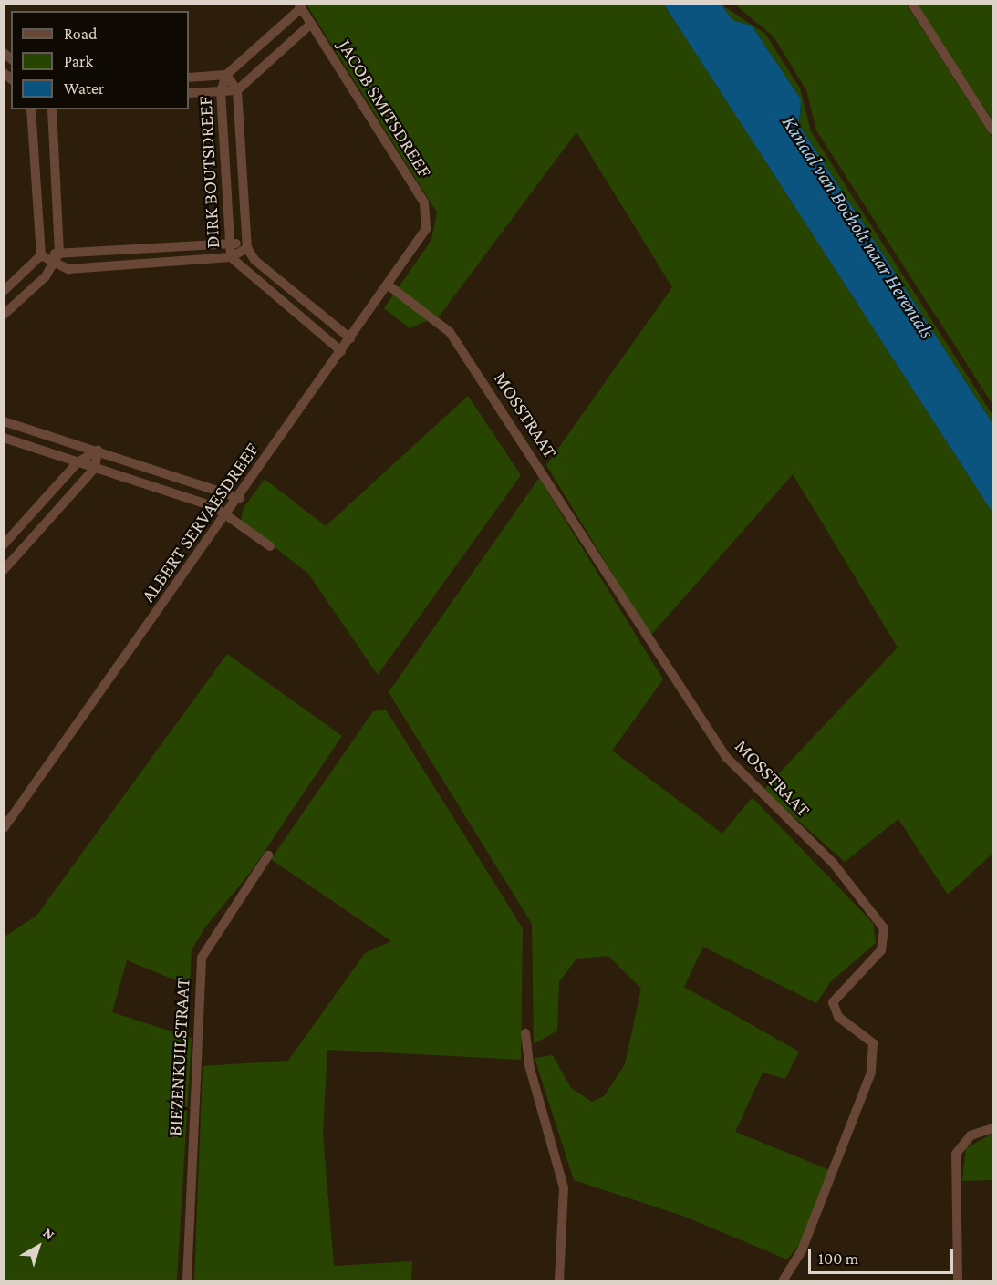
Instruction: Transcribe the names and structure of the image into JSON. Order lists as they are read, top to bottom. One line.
{"streets":{"street":["JACOB SMITSDREEF","DIRK BOUTSDREEF","MOSSTRAAT","ALBERT SERVAESDREEF","BIEZENKUILSTRAAT"]},"crossings":[["JACOB SMITSDREEF","DIRK BOUTSDREEF"],["JACOB SMITSDREEF","ALBERT SERVAESDREEF"],["DIRK BOUTSDREEF","ALBERT SERVAESDREEF"],["MOSSTRAAT","ALBERT SERVAESDREEF"]],"water":["Kanaal van Bocholt naar Herentals"],"legend":["Road","Park","Water"],"scale_bar":"100 m","north":"top right"}
